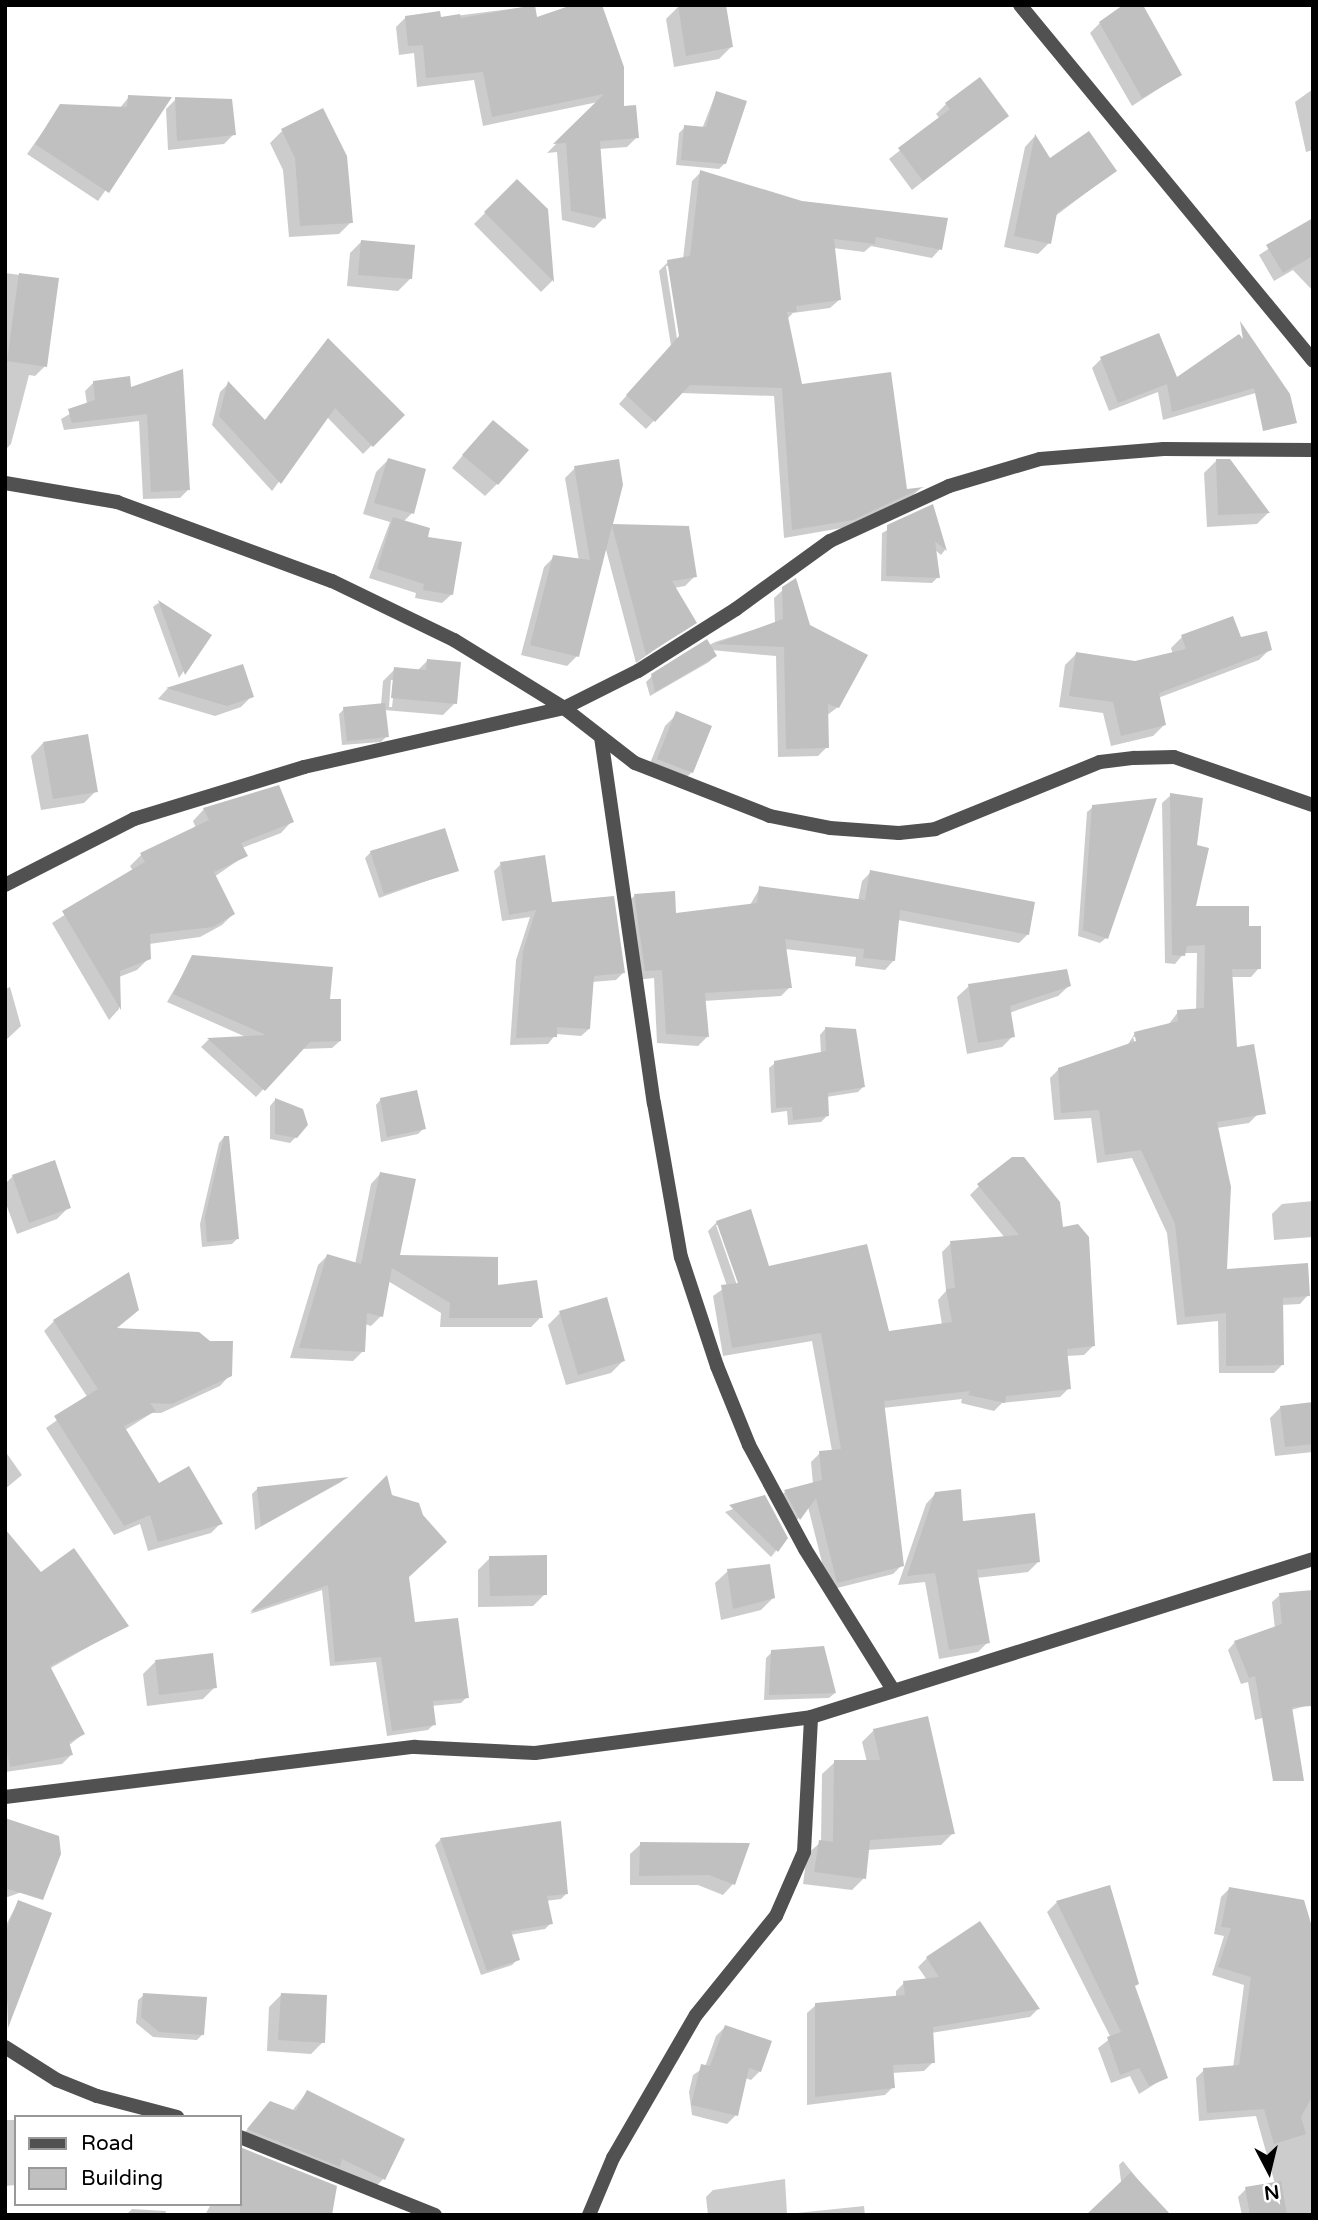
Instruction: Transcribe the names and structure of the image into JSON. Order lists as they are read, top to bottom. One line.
{"legend":["Road","Building"],"north":"bottom"}
